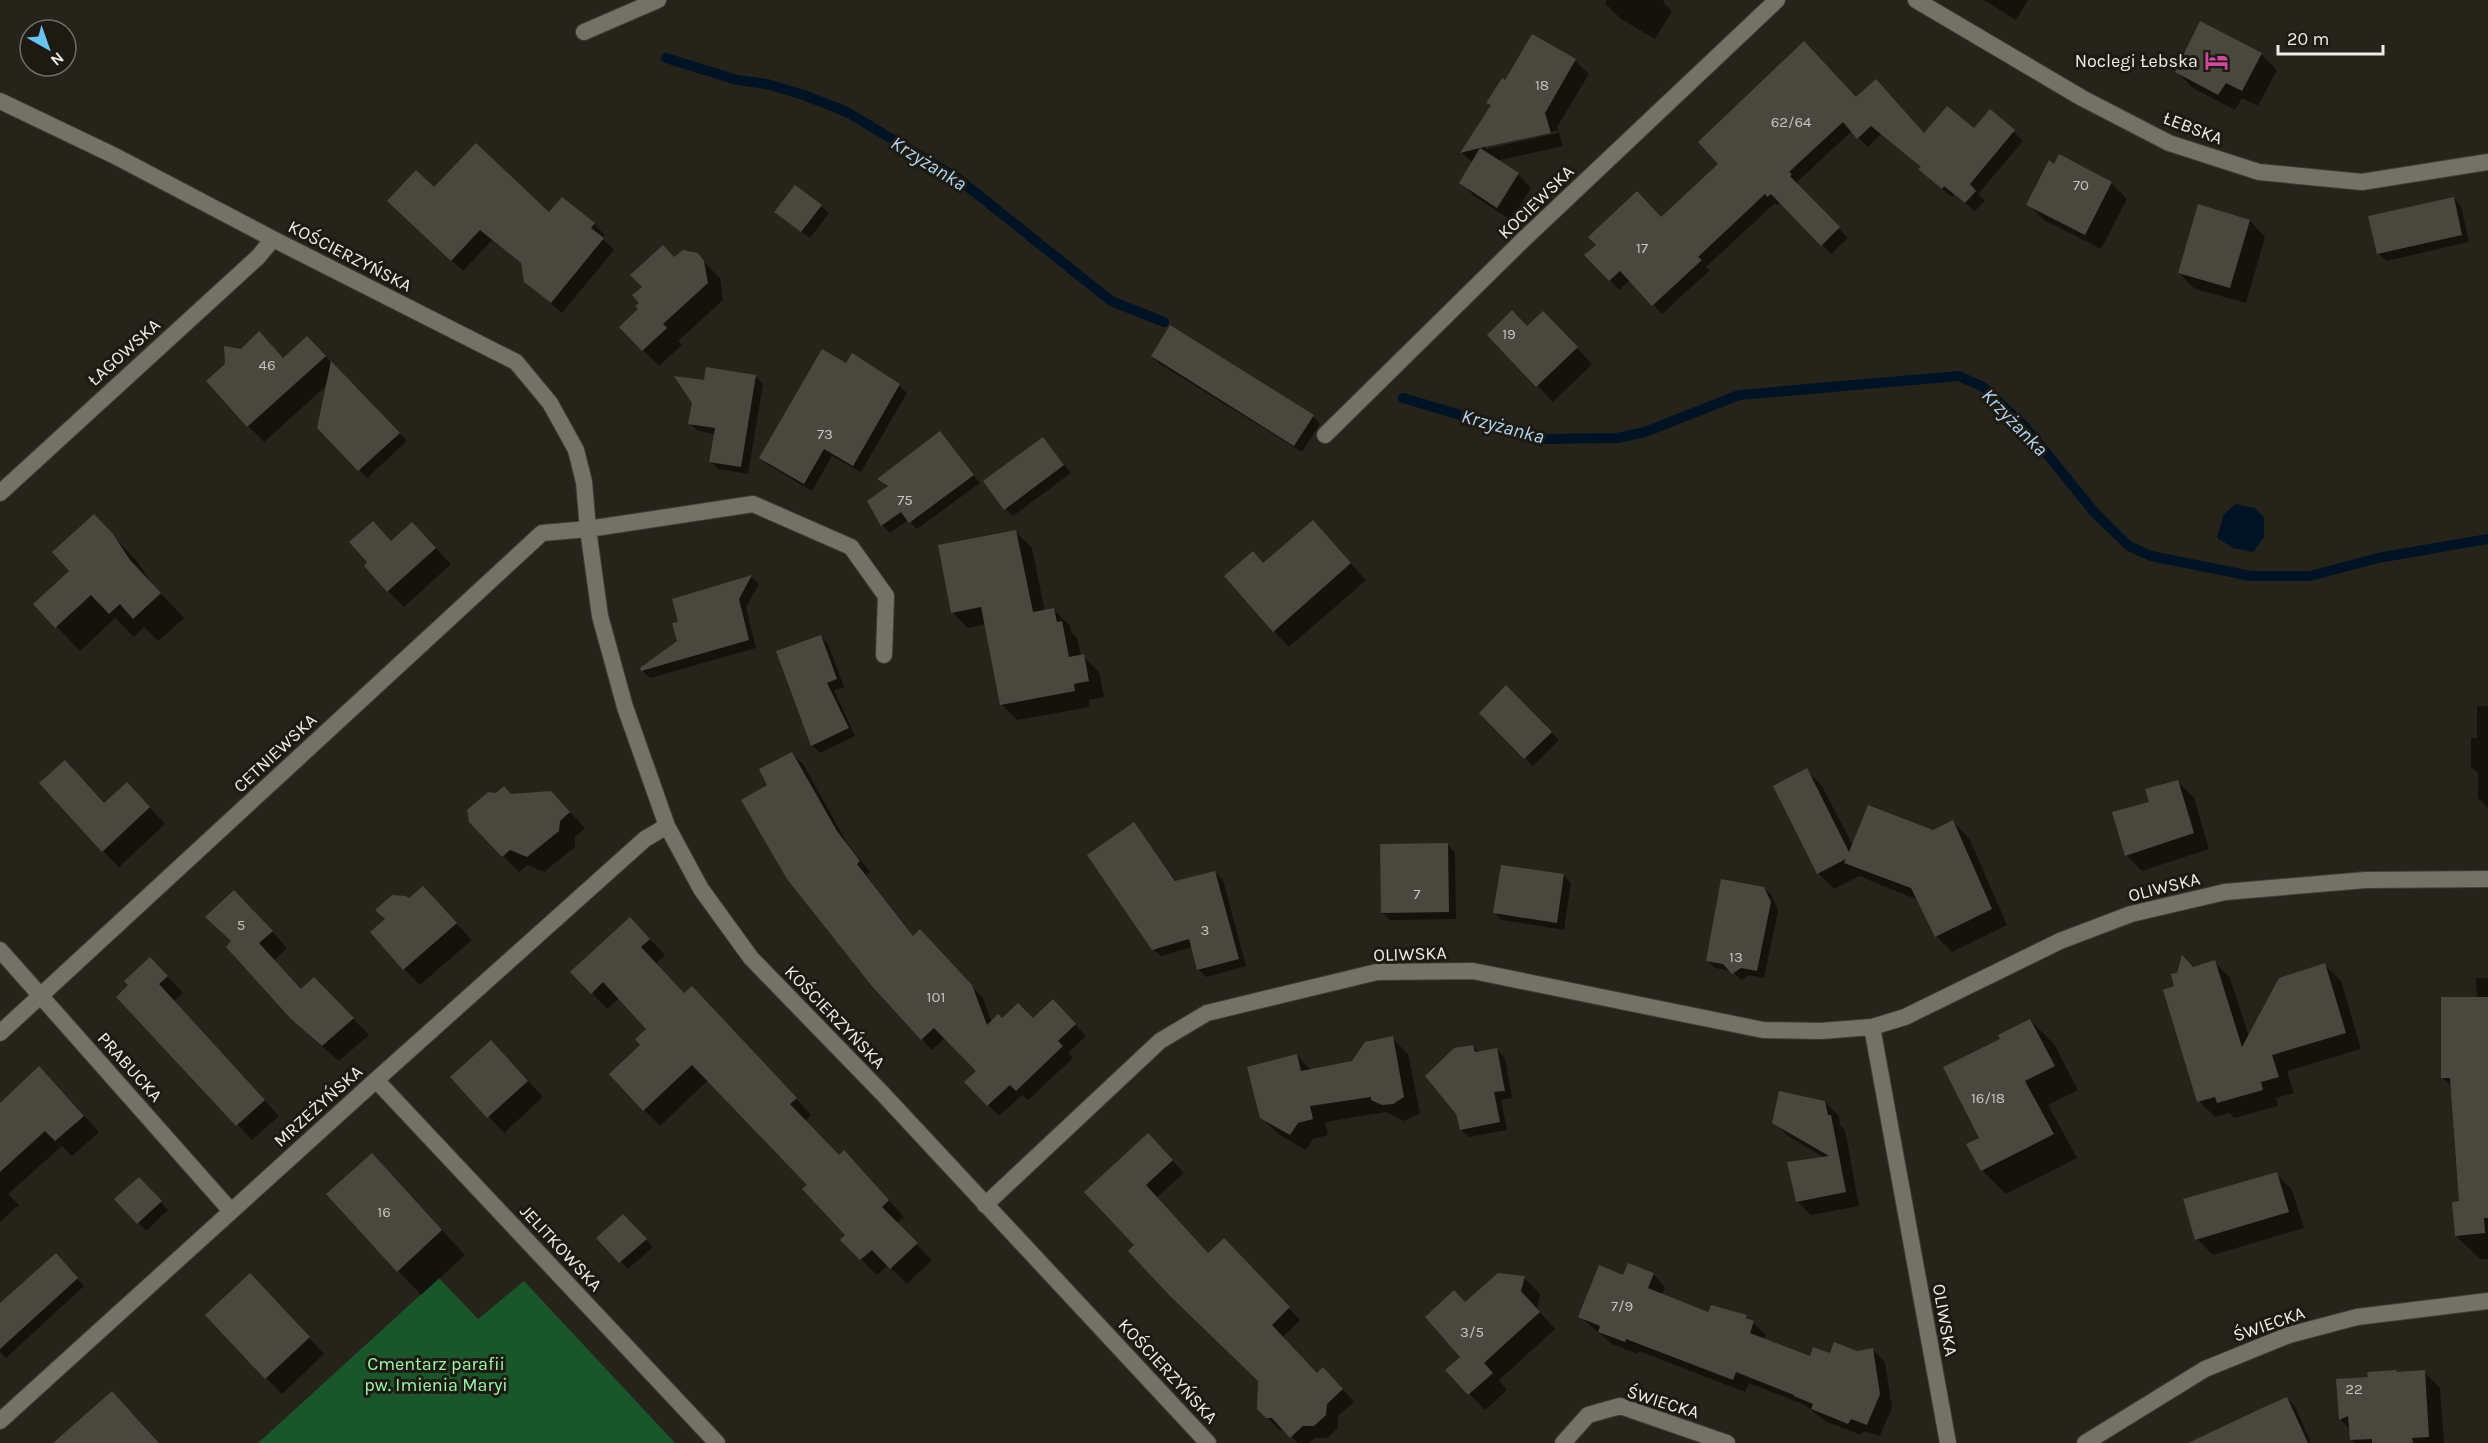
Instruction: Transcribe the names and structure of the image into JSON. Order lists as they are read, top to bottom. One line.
{"streets":{"street":["ŁEBSKA","KOCIEWSKA","KOŚCIERZYŃSKA","ŁAGOWSKA","CETNIEWSKA","OLIWSKA","PRABUCKA","MRZEŻYŃSKA","JELITKOWSKA","ŚWIECKA"]},"crossings":[["KOŚCIERZYŃSKA","ŁAGOWSKA"],["KOŚCIERZYŃSKA","CETNIEWSKA"],["KOŚCIERZYŃSKA","OLIWSKA"],["KOŚCIERZYŃSKA","MRZEŻYŃSKA"],["CETNIEWSKA","PRABUCKA"],["PRABUCKA","MRZEŻYŃSKA"],["MRZEŻYŃSKA","JELITKOWSKA"]],"water":["Krzyżanka"],"parks":["Cmentarz parafii pw. Imienia Maryi"],"places":{"hotel":["Noclegi Łebska"]},"house_numbers":["18","62/64","70","17","19","46","73","75","7","5","3","13","101","16/18","16","7/9","3/5","22"],"scale_bar":"20 m","north":"bottom right"}
